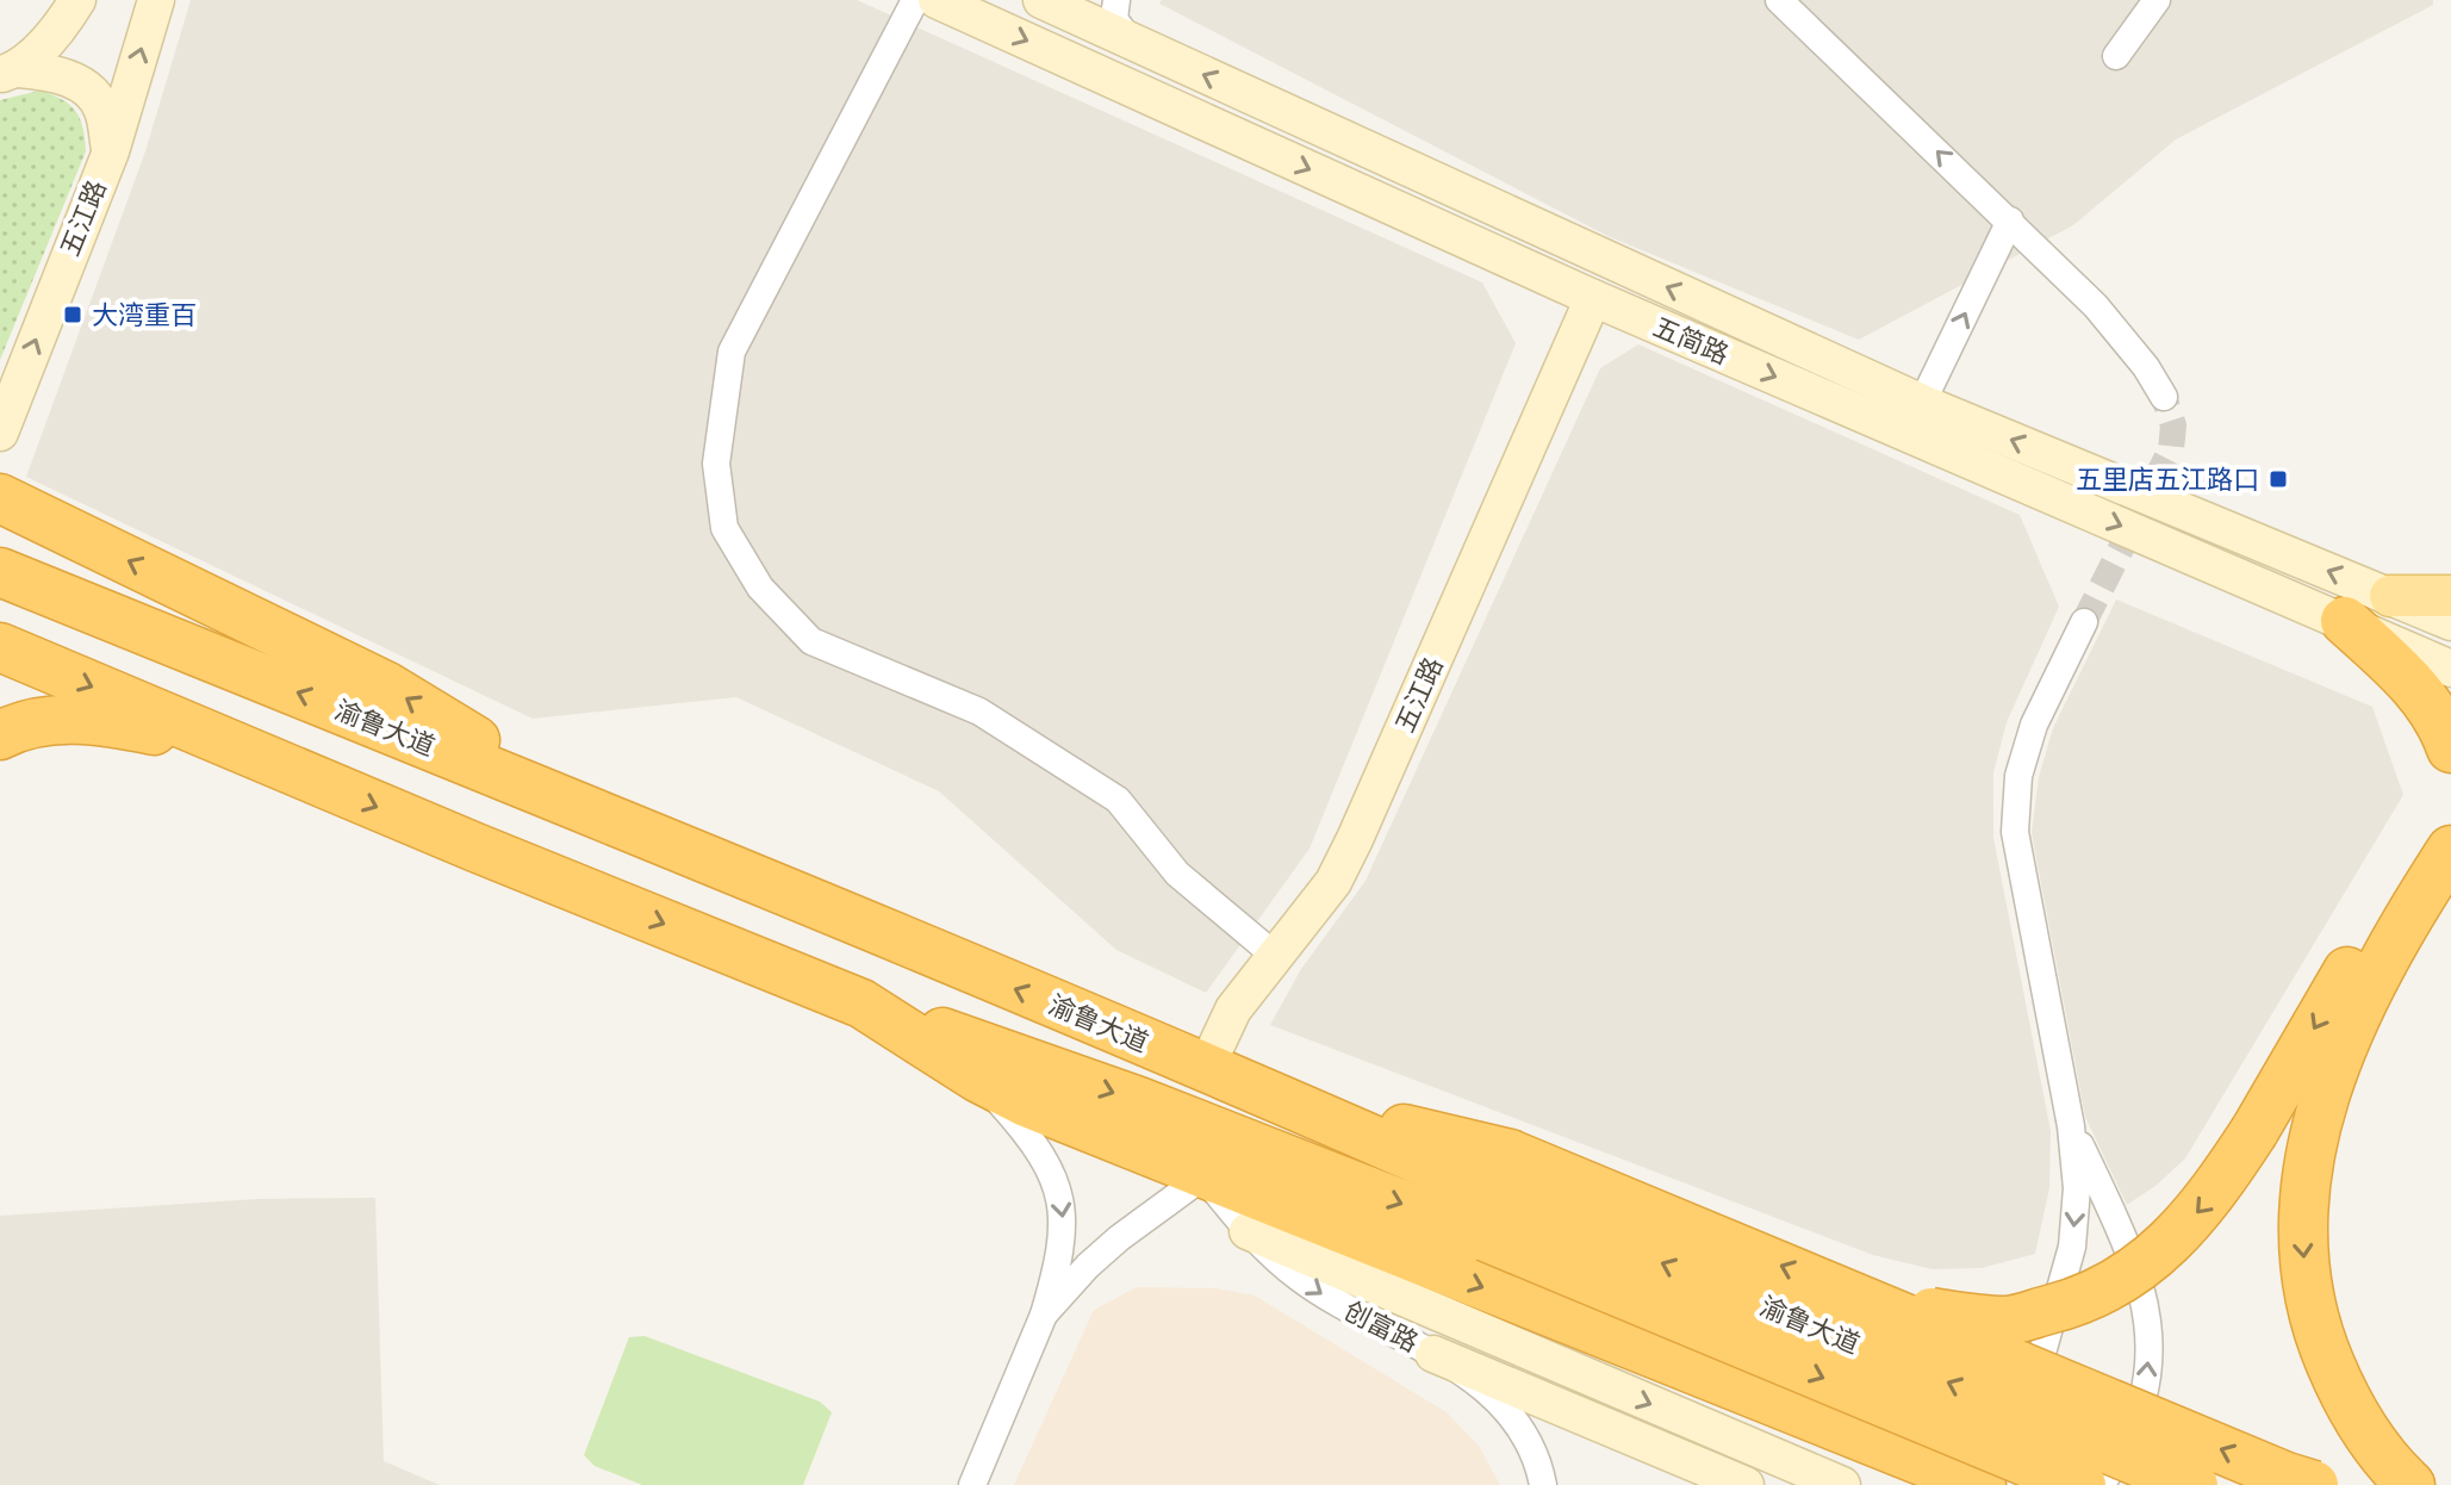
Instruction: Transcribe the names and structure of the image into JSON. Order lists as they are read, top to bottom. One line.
{"streets":{"highway":["渝鲁大道"],"main road":["五江路","五简路"],"street":["创富路"]},"crossings":[["五江路","五简路"],["五江路","渝鲁大道"]],"one_way":["创富路"],"places":{"transit":["大湾重百","五里店五江路口"]}}
